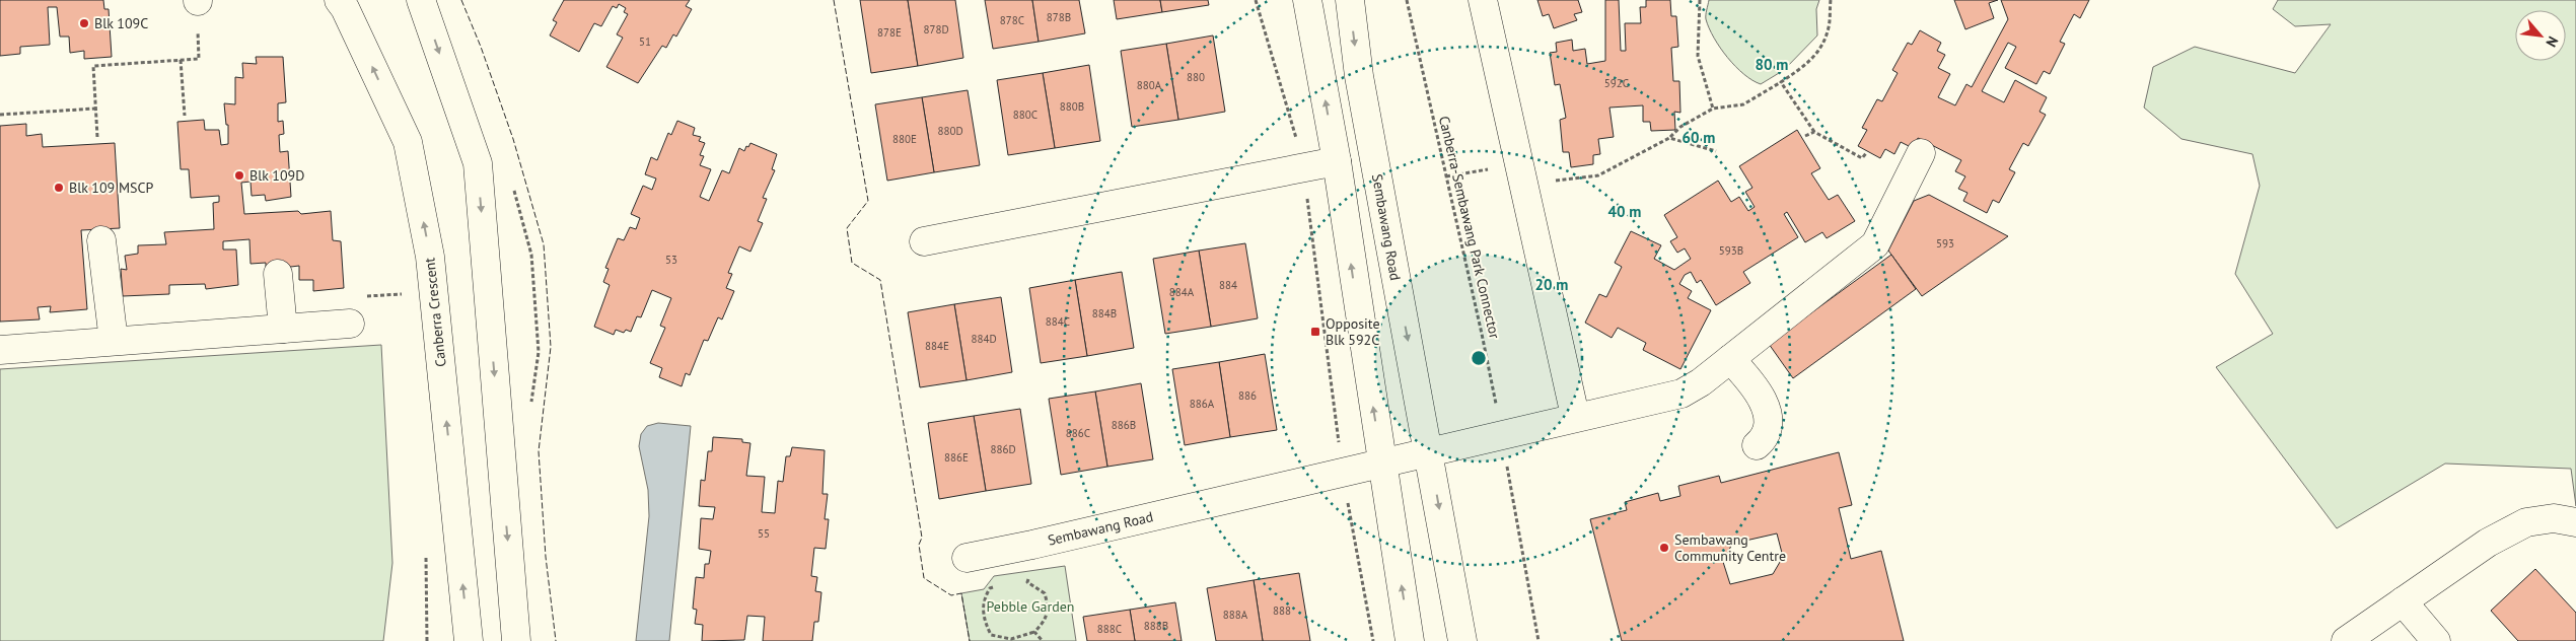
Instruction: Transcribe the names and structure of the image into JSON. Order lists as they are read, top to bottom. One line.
{"streets":{"street":["Sembawang Road","Canberra Crescent"],"path":["Canberra-Sembawang Park Connector"]},"parks":["Pebble Garden"],"places":{"other":["Blk 109C","Blk 109D","Blk 109 MSCP","Sembawang Community Centre"],"transit":["Opposite Blk 592C"]},"house_numbers":["878B","878C","878D","878E","51","880","592C","880A","880B","880C","880D","880E","593","593B","53","884","884A","884B","884C","884D","884E","886","886A","886B","886C","886D","886E","55","888","888A","888B","888C"],"north":"bottom right","rings":["80 m","60 m","40 m","20 m"]}
